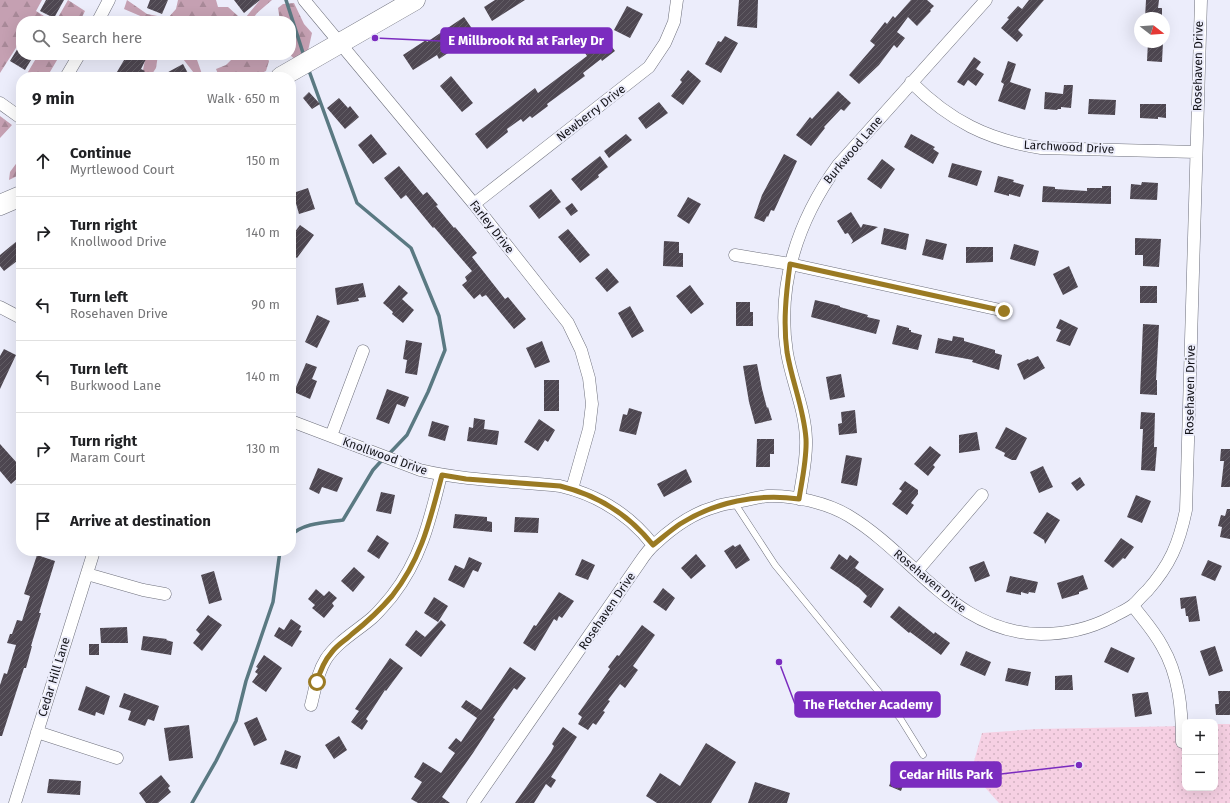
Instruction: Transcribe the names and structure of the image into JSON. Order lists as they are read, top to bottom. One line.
{"streets":{"street":["Rosehaven Drive","Newberry Drive","Larchwood Drive","Burkwood Lane","Farley Drive","Knollwood Drive","Cedar Hill Lane"]},"crossings":[["Rosehaven Drive","Larchwood Drive"],["Rosehaven Drive","Burkwood Lane"],["Rosehaven Drive","Knollwood Drive"],["Newberry Drive","Farley Drive"],["Larchwood Drive","Burkwood Lane"],["Farley Drive","Knollwood Drive"]],"places":["E Millbrook Rd at Farley Dr","The Fletcher Academy","Cedar Hills Park"],"north":"right","page":{"search":"Search here","heading":["9 min","Walk · 650 m"],"list":[["Continue","Myrtlewood Court","150 m"],["Turn right","Knollwood Drive","140 m"],["Turn left","Rosehaven Drive","90 m"],["Turn left","Burkwood Lane","140 m"],["Turn right","Maram Court","130 m"],"Arrive at destination"],"map_buttons":["+","−"]}}
